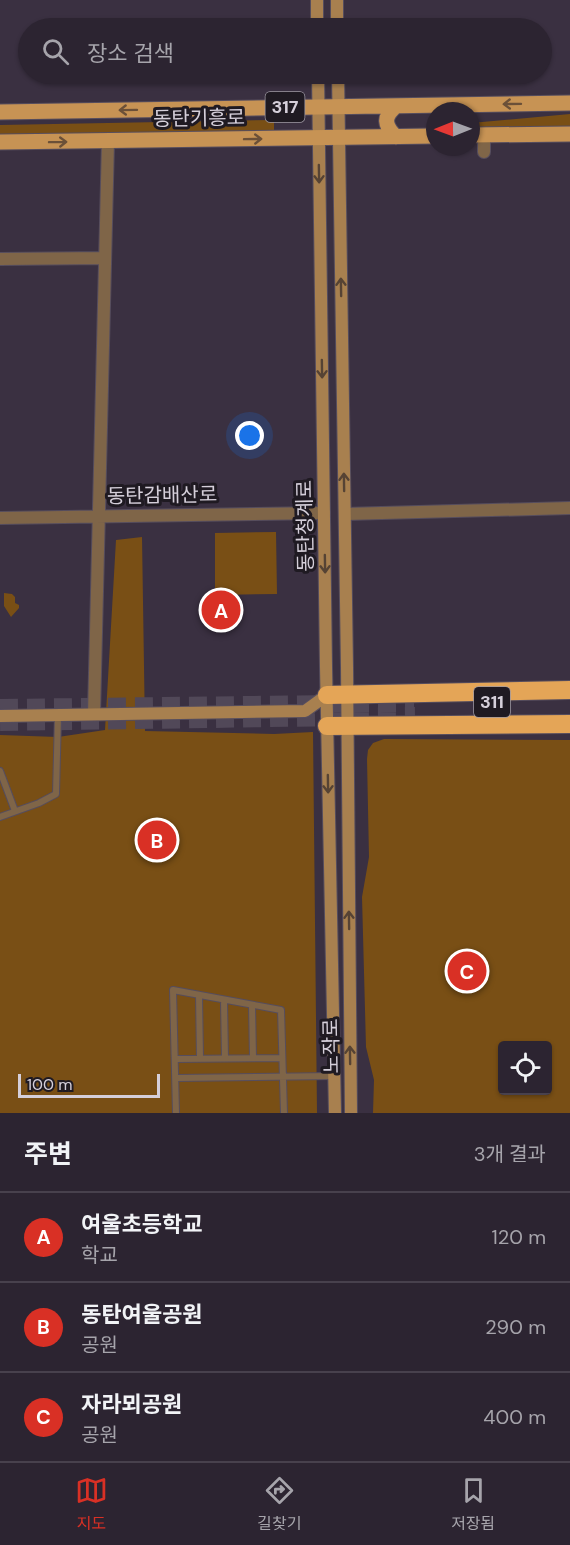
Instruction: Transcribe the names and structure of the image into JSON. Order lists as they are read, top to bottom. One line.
{"streets":{"highway":["311"],"main road":["317","동탄기흥로"],"street":["동탄감배산로","동탄청계로","노작로"]},"crossings":[["동탄기흥로","동탄청계로"],["동탄감배산로","동탄청계로"],["동탄청계로","노작로"]],"scale_bar":"100 m","north":"left","page":{"search":"장소 검색","pins":["A","B","C"],"scale":"100 m","heading":["주변","3개 결과"],"list":[{"mark":"A","name":"여울초등학교","note":"학교","value":"120 m"},{"mark":"B","name":"동탄여울공원","note":"공원","value":"290 m"},{"mark":"C","name":"자라뫼공원","note":"공원","value":"400 m"}],"nav":["지도","길찾기","저장됨"]}}
